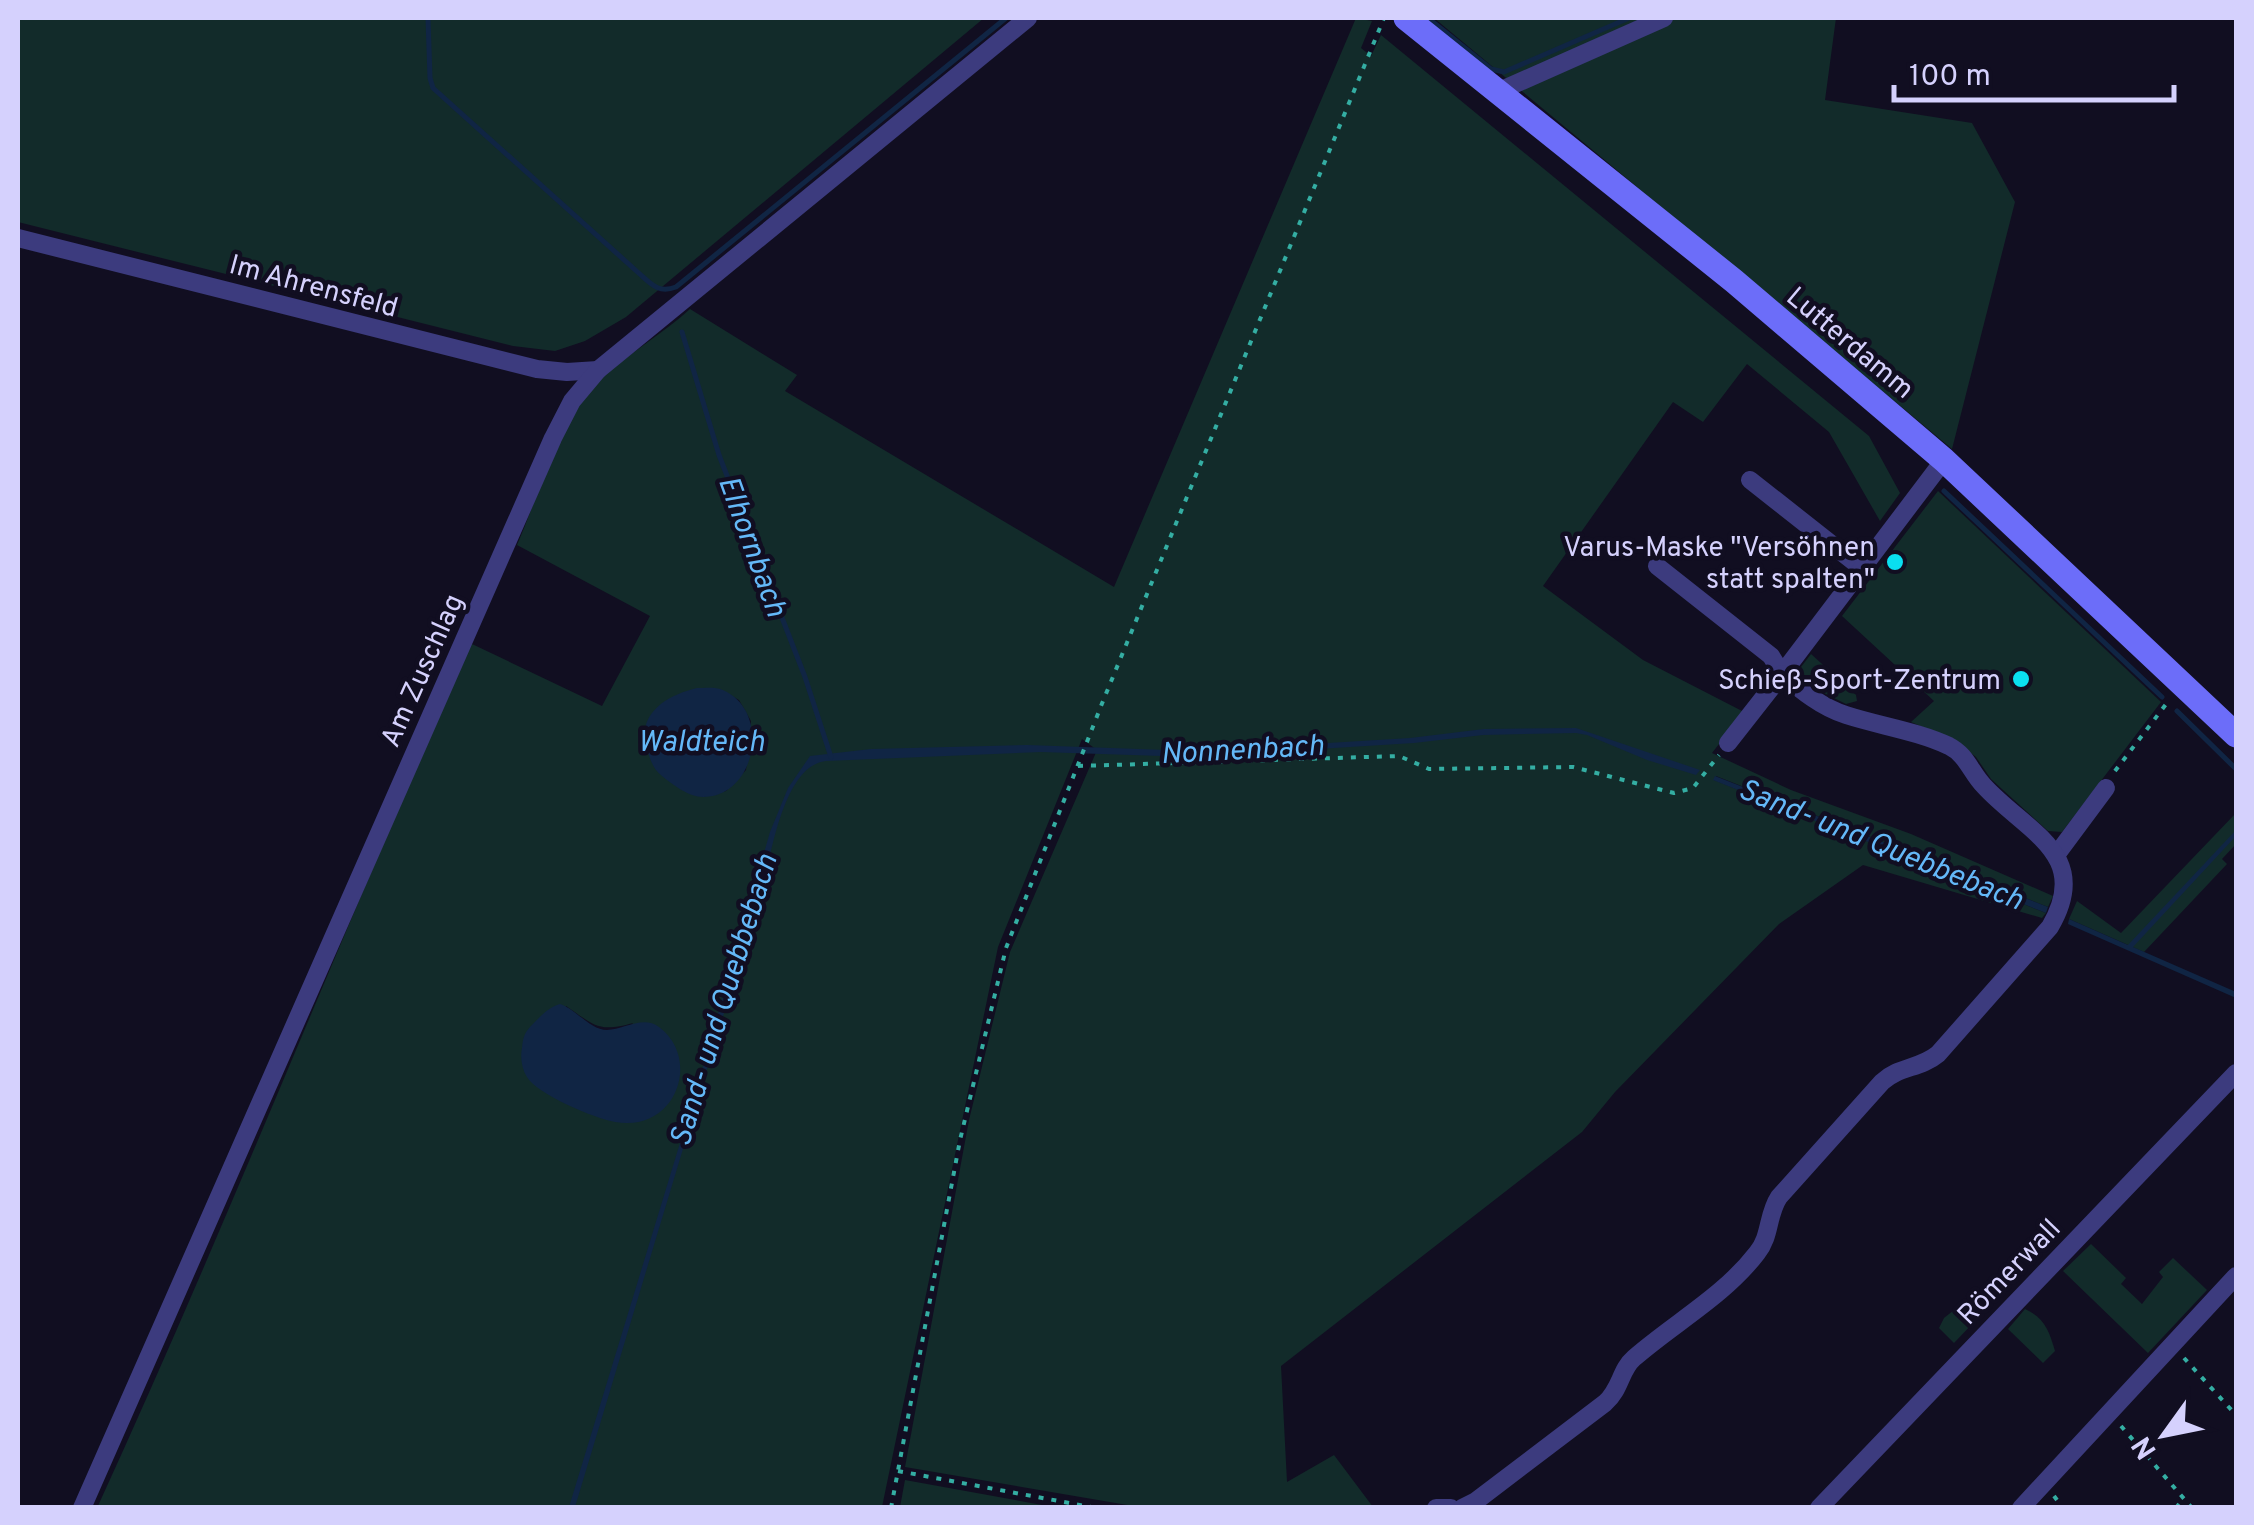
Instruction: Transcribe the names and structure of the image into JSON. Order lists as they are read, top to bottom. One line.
{"streets":{"street":["Im Ahrensfeld","Lutterdamm","Am Zuschlag","Römerwall"]},"crossings":[["Im Ahrensfeld","Am Zuschlag"]],"water":["Elhornbach","Waldteich","Nonnenbach","Sand- und Quebbebach"],"places":["Varus-Maske \"Versöhnen statt spalten\"","Schieß-Sport-Zentrum"],"scale_bar":"100 m","north":"bottom left"}
